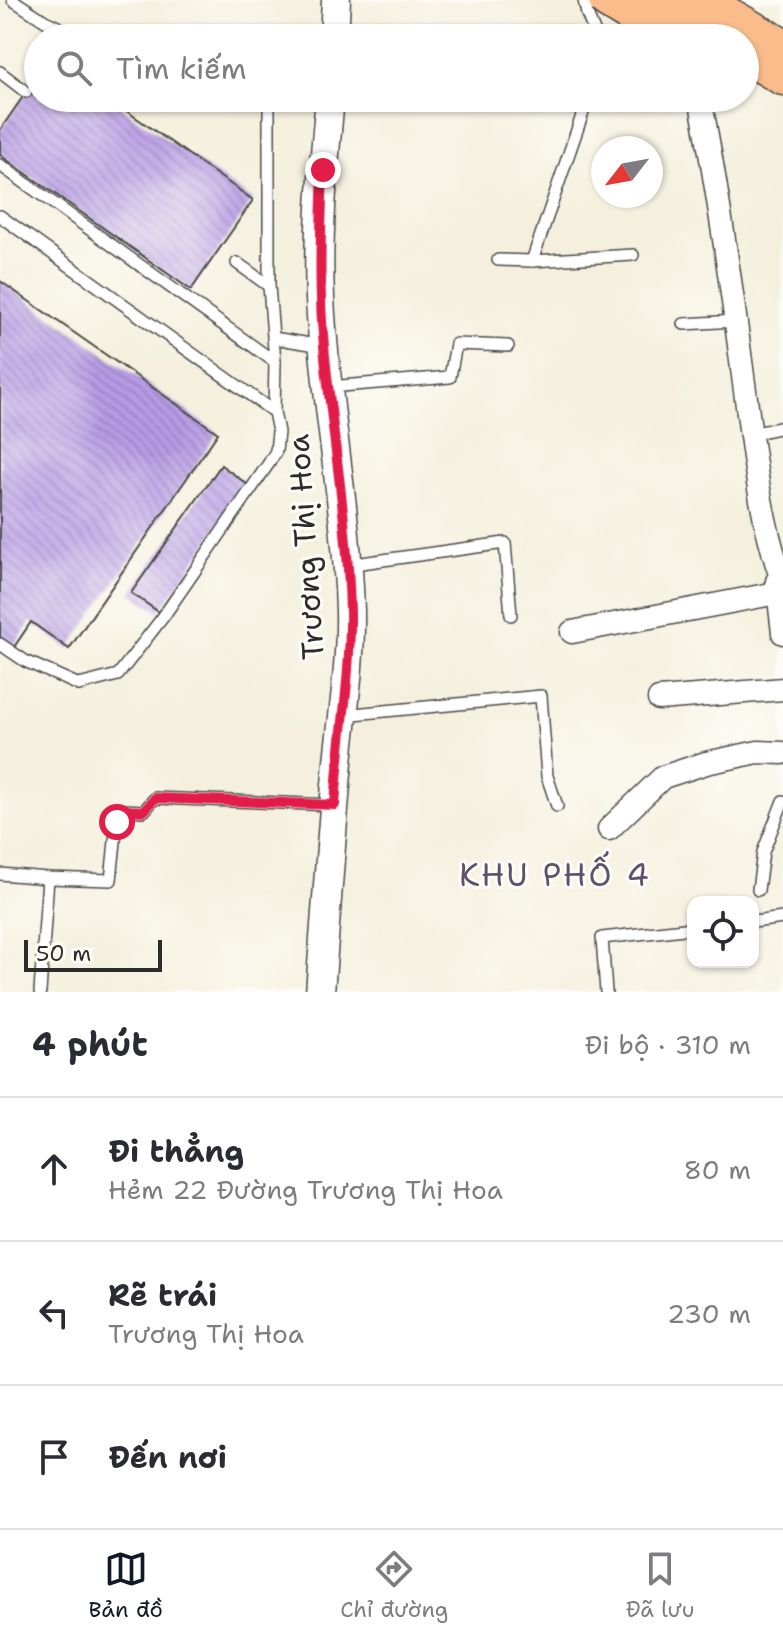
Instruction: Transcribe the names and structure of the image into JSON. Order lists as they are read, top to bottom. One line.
{"streets":{"street":["Trương Thị Hoa"]},"districts":["KHU PHỐ 4"],"scale_bar":"50 m","north":"bottom left","page":{"search":"Tìm kiếm","scale":"50 m","heading":["4 phút","Đi bộ · 310 m"],"list":[["Đi thẳng","Hẻm 22 Đường Trương Thị Hoa","80 m"],["Rẽ trái","Trương Thị Hoa","230 m"],"Đến nơi"],"nav":["Bản đồ","Chỉ đường","Đã lưu"]}}
